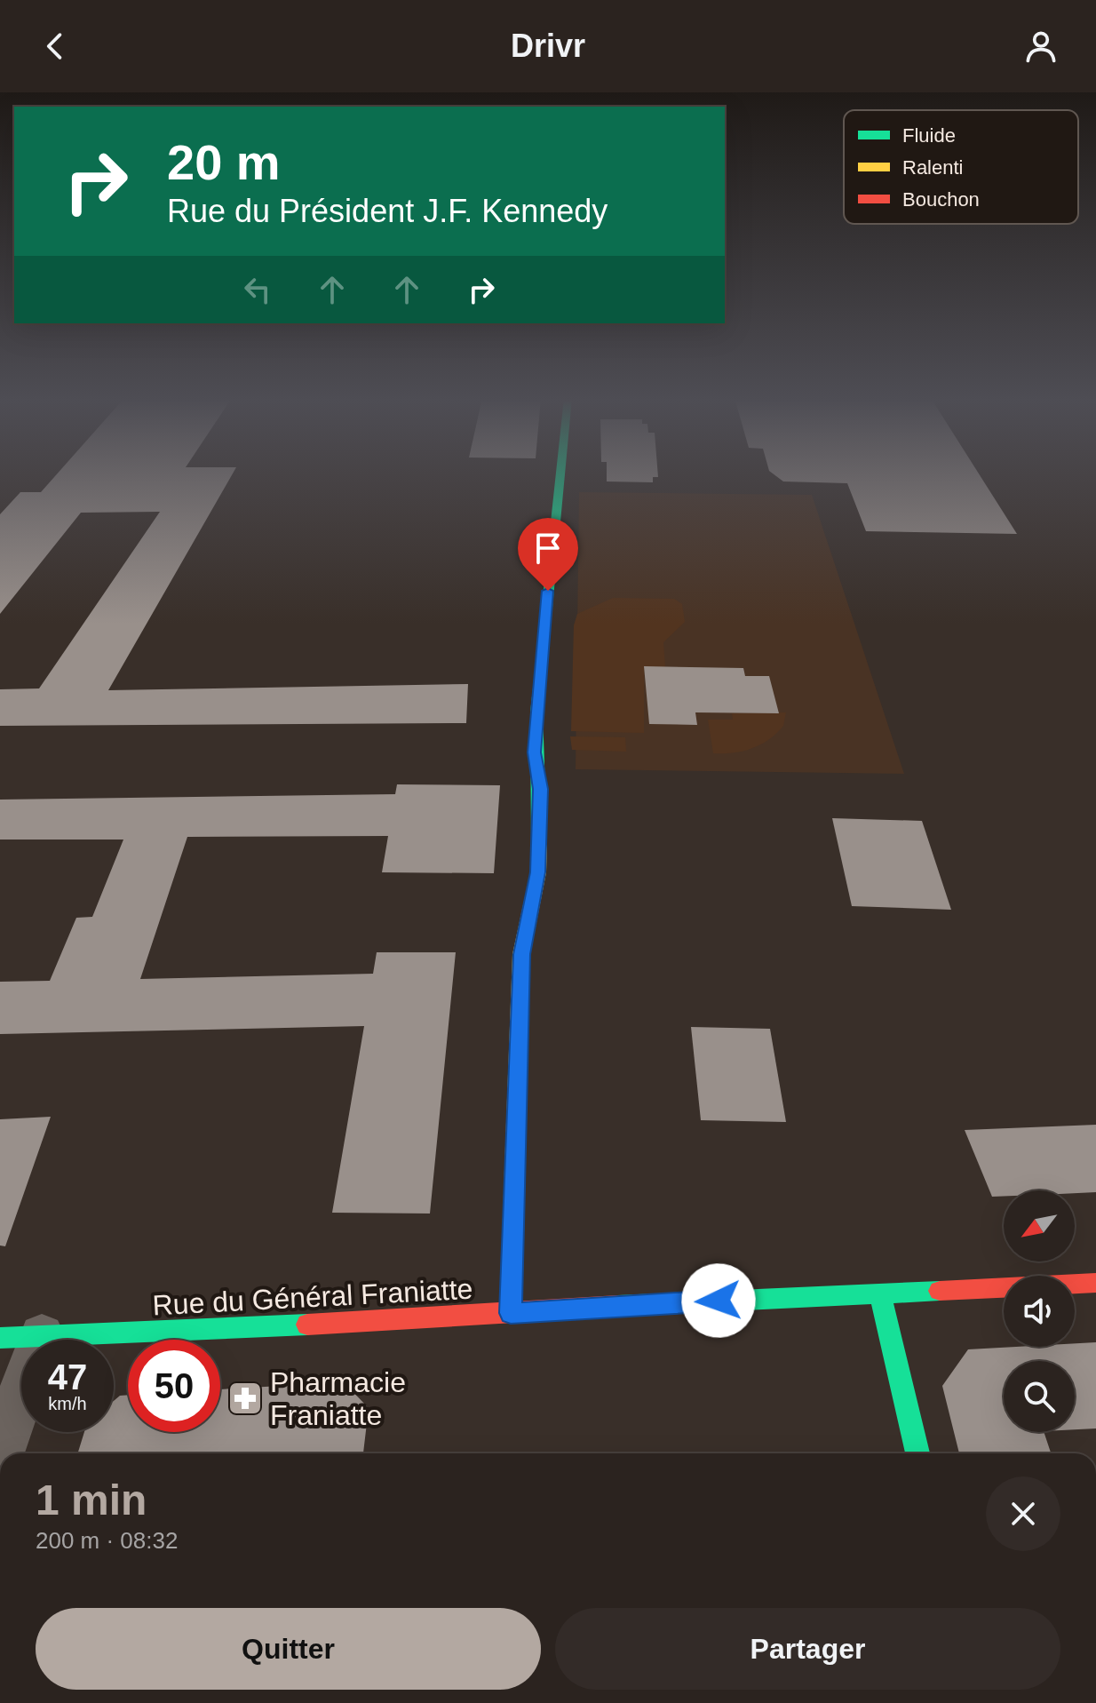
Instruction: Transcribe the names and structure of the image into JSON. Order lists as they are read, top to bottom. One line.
{"streets":{"street":["Rue du Général Franiatte"]},"places":{"pharmacy":["Pharmacie Franiatte"]},"legend":["Fluide","Ralenti","Bouchon"],"north":"bottom left","page":{"header":"Drivr","turn":["20 m","Rue du Président J.F. Kennedy"],"speed":"47 km/h","limit":"50","heading":["1 min","200 m · 08:32"],"buttons":["Quitter","Partager"]}}
